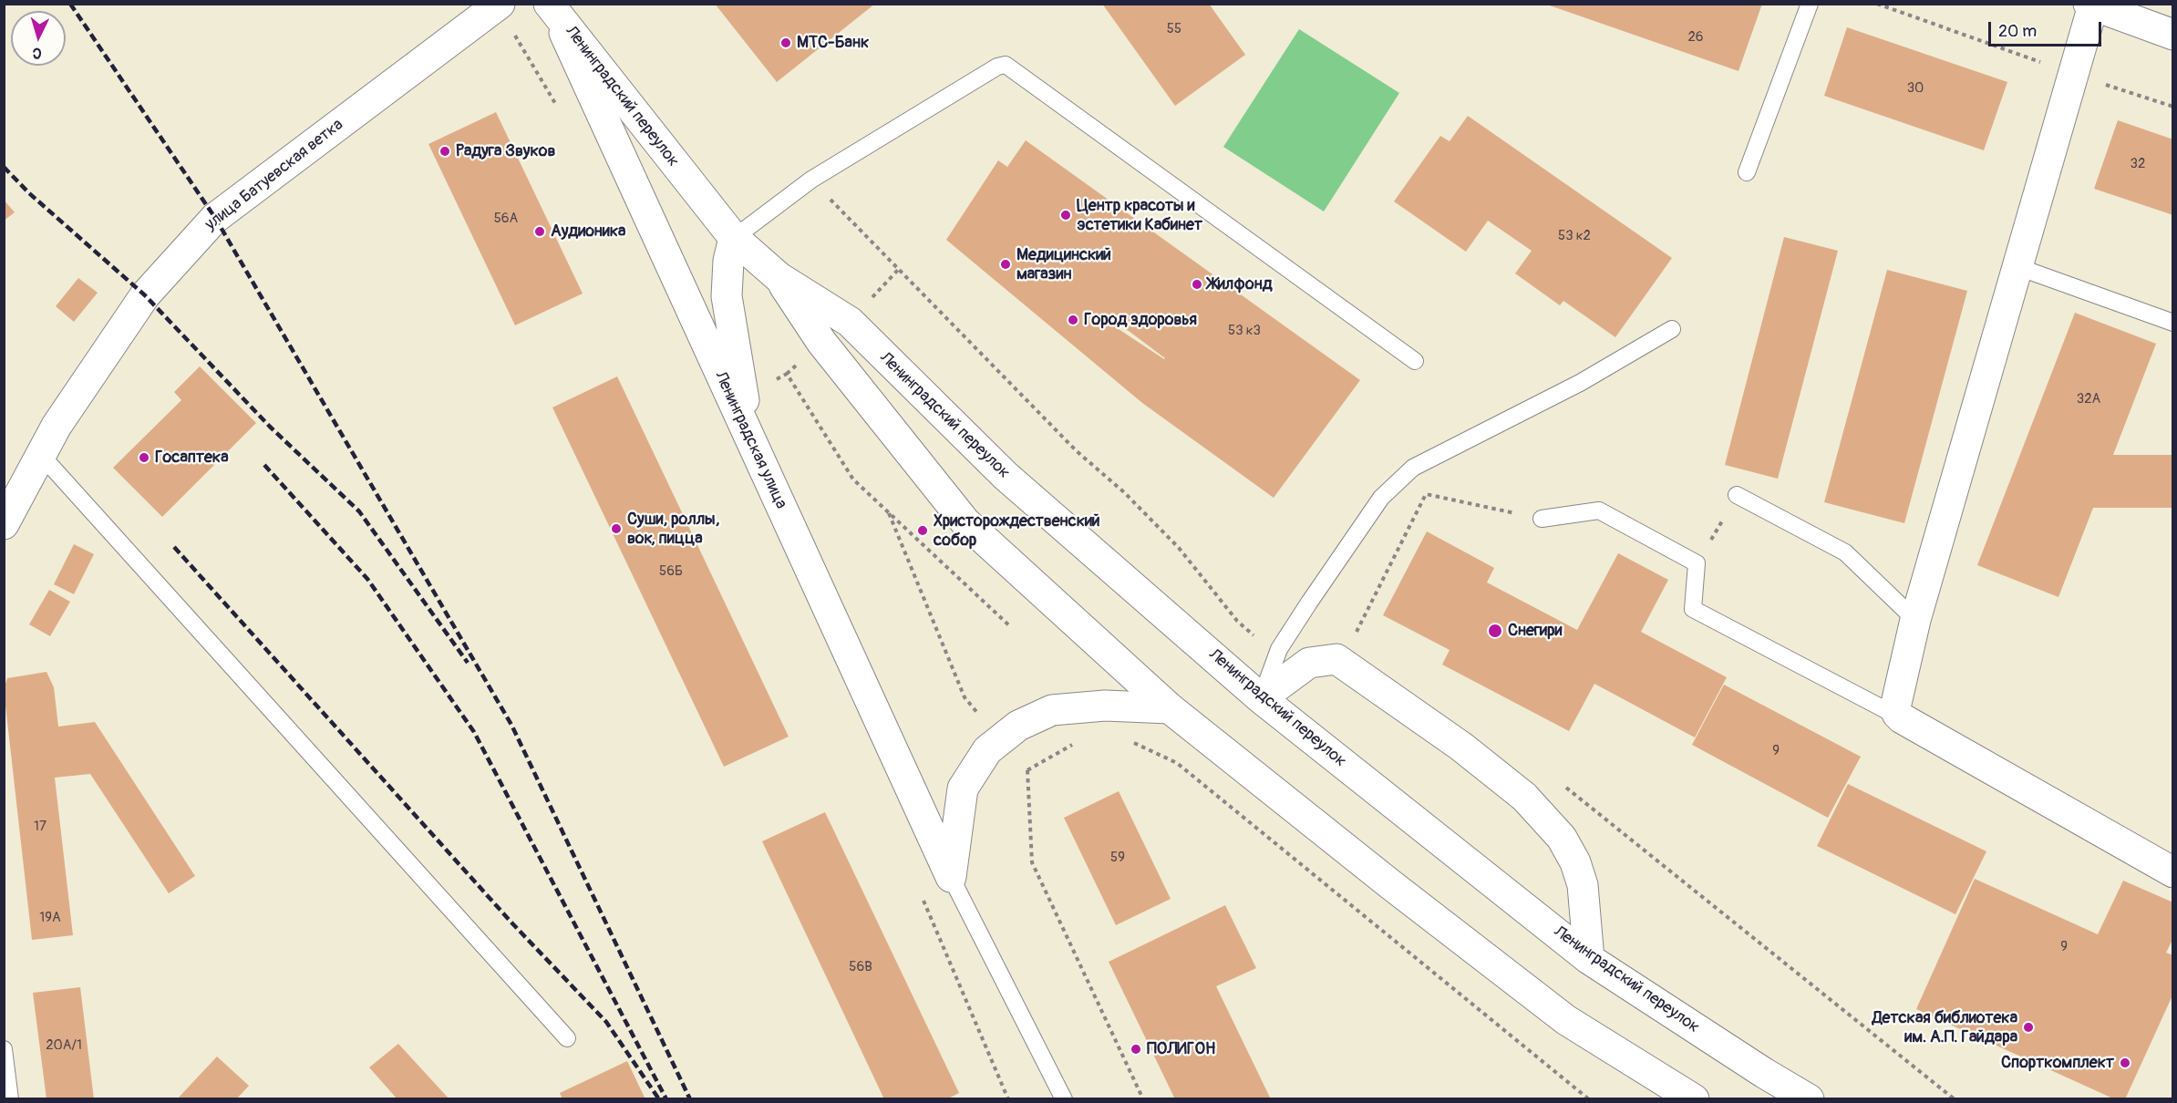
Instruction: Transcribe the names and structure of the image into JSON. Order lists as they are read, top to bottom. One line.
{"streets":{"main road":["Ленинградский переулок","улица Батуевская ветка","Ленинградская улица"]},"crossings":[["Ленинградский переулок","Ленинградская улица"]],"places":["МТС-Банк","Радуга Звуков","Центр красоты и эстетики Кабинет","Аудионика","Медицинский магазин","Жилфонд","Город здоровья","Госаптека","Суши, роллы, вок, пицца","Христорождественский собор","Снегири","Детская библиотека им. А.П. Гайдара","ПОЛИГОН","Спорткомплект"],"house_numbers":["55","26","30","32","56А","53 к2","53 к3","32А","56Б","9","17","59","19А","9","56В","20А/1"],"scale_bar":"20 m","north":"bottom"}
